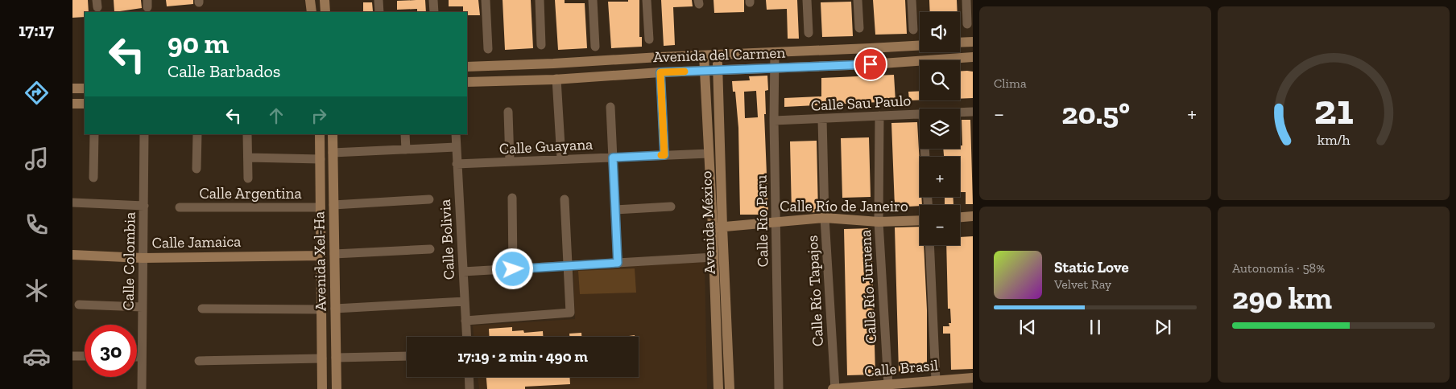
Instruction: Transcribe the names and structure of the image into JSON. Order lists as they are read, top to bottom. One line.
{"streets":{"street":["Avenida del Carmen","Calle Sau Paulo","Calle Guayana","Calle Argentina","Calle Río de Janeiro","Calle Río Paru","Avenida México","Calle Bolivia","Calle Jamaica","Calle Colombia","Avenida Xel-Ha","Calle Río Juruena","Calle Río Tapajos","Calle Brasil"]},"crossings":[["Avenida del Carmen","Calle Río Paru"],["Avenida del Carmen","Avenida México"],["Calle Sau Paulo","Calle Río Paru"],["Calle Sau Paulo","Calle Río Juruena"],["Calle Sau Paulo","Calle Río Tapajos"],["Calle Guayana","Avenida México"],["Calle Guayana","Calle Bolivia"],["Calle Argentina","Avenida Xel-Ha"],["Calle Río de Janeiro","Calle Río Paru"],["Calle Río de Janeiro","Avenida México"],["Calle Río de Janeiro","Calle Río Juruena"],["Calle Río de Janeiro","Calle Río Tapajos"],["Calle Jamaica","Calle Colombia"],["Calle Jamaica","Avenida Xel-Ha"],["Calle Río Juruena","Calle Brasil"],["Calle Río Tapajos","Calle Brasil"]],"page":{"tabs":"17:17","tile":["Clima",["Autonomía · 58%","290 km"]],"map_buttons":["+","−"],"turn":["90 m","Calle Barbados"],"heat":["−","20.5°","+"],"song":["Static Love","Velvet Ray"],"limit":"30","trip":"17:19 · 2 min · 490 m","gauge":["21","km/h"]}}
